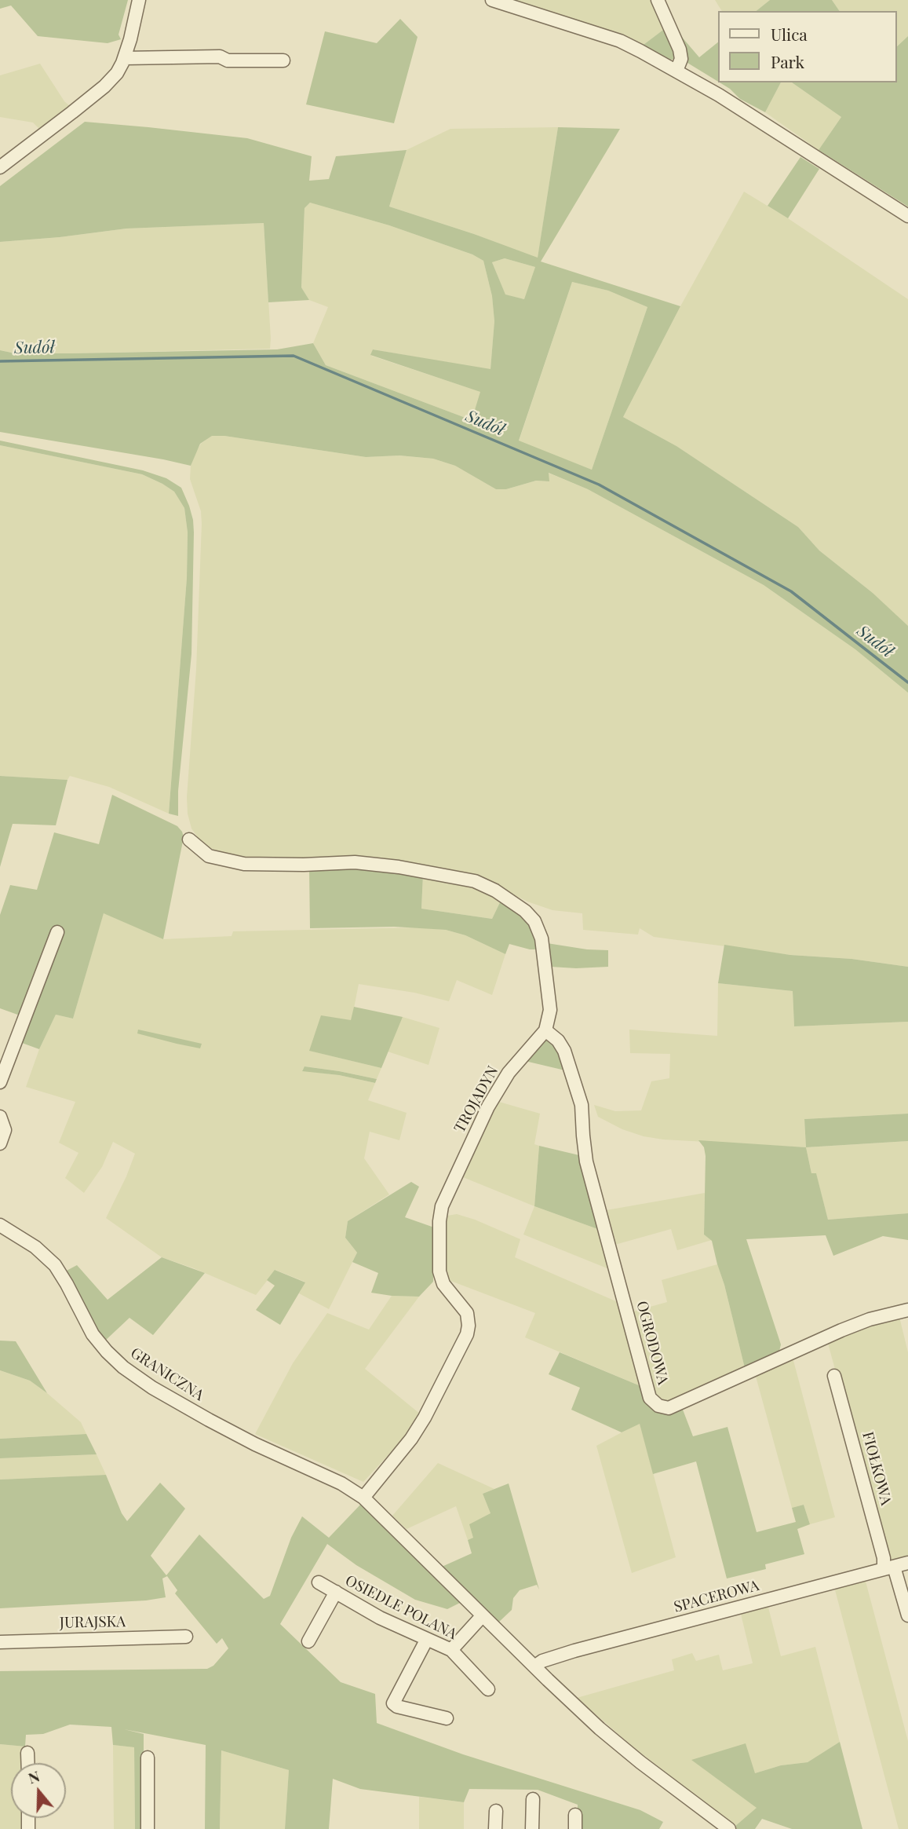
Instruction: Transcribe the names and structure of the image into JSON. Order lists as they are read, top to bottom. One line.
{"streets":{"street":["TROJADYN","OGRODOWA","GRANICZNA","FIOŁKOWA","SPACEROWA","OSIEDLE POLANA","JURAJSKA"]},"crossings":[["TROJADYN","OGRODOWA"],["TROJADYN","GRANICZNA"],["GRANICZNA","SPACEROWA"],["FIOŁKOWA","SPACEROWA"]],"water":["Sudół"],"legend":["Ulica","Park"],"north":"top"}
